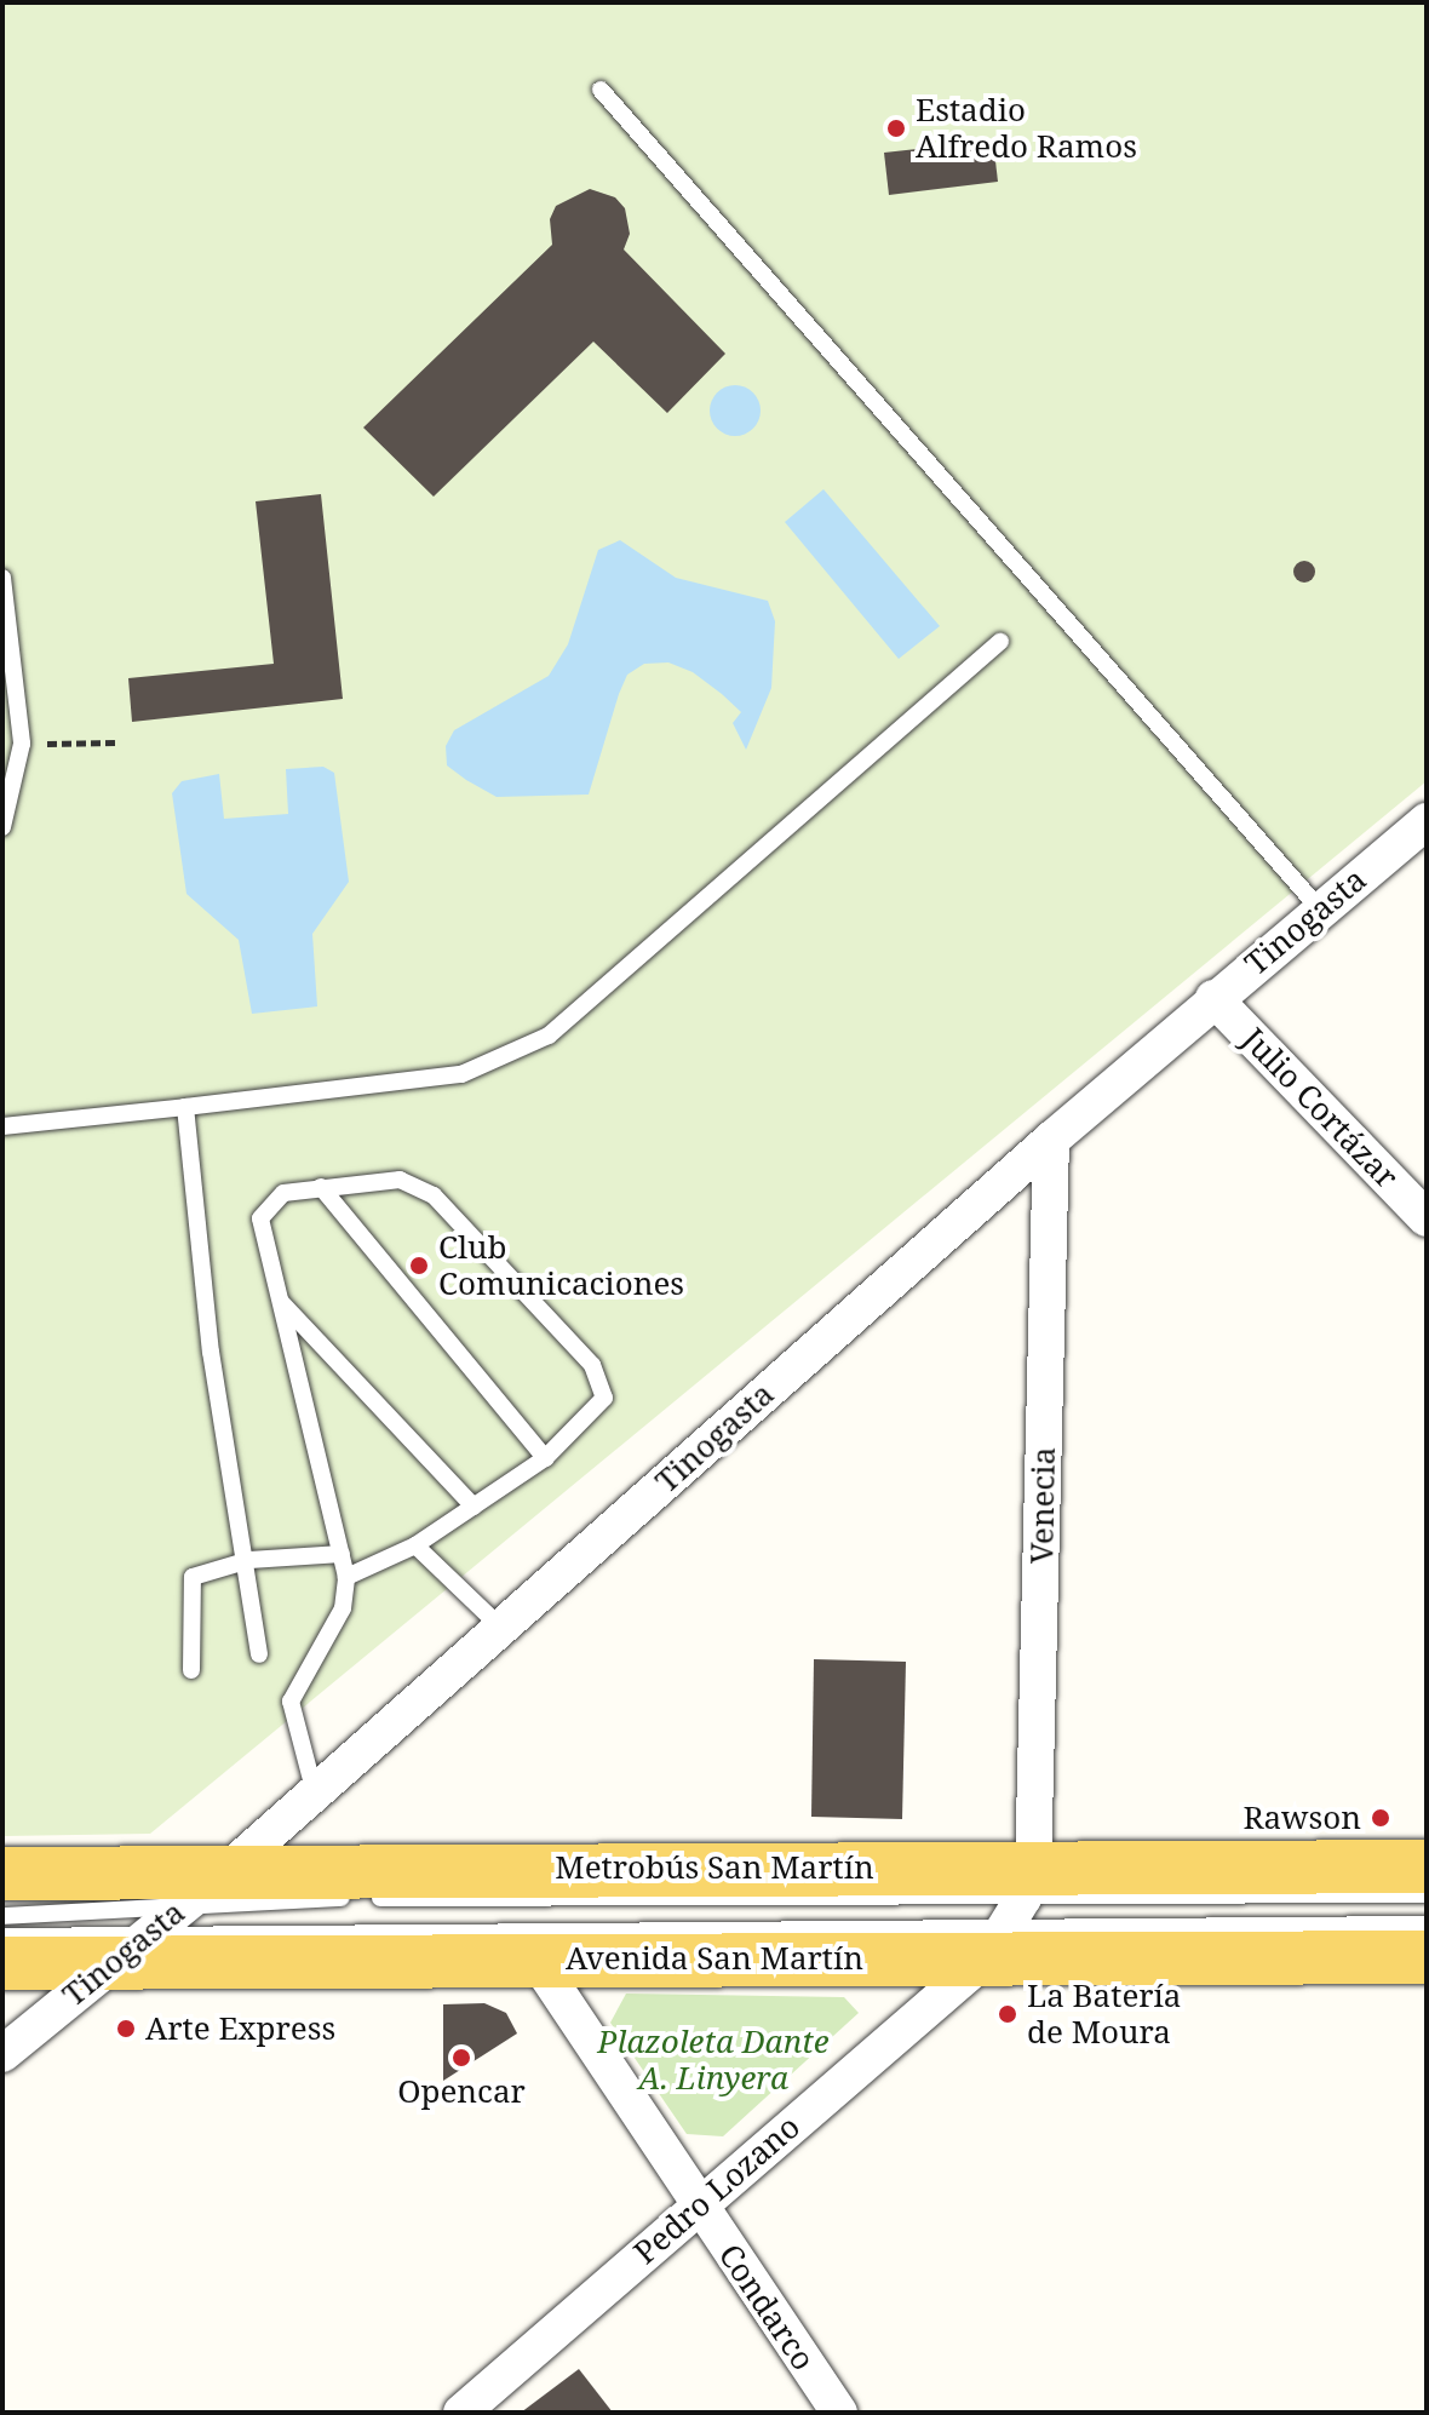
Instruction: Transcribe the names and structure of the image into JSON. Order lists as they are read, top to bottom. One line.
{"streets":{"main road":["Avenida San Martín"],"street":["Tinogasta","Julio Cortázar","Venecia","Pedro Lozano","Condarco"],"lane":["Metrobús San Martín"]},"crossings":[["Tinogasta","Julio Cortázar"],["Tinogasta","Venecia"],["Tinogasta","Metrobús San Martín"],["Tinogasta","Avenida San Martín"],["Venecia","Metrobús San Martín"],["Venecia","Avenida San Martín"],["Venecia","Pedro Lozano"],["Metrobús San Martín","Avenida San Martín"],["Metrobús San Martín","Pedro Lozano"],["Avenida San Martín","Pedro Lozano"],["Avenida San Martín","Condarco"],["Pedro Lozano","Condarco"]],"parks":["Plazoleta Dante A. Linyera"],"places":["Estadio Alfredo Ramos","Club Comunicaciones","Rawson","La Batería de Moura","Arte Express","Opencar"]}
